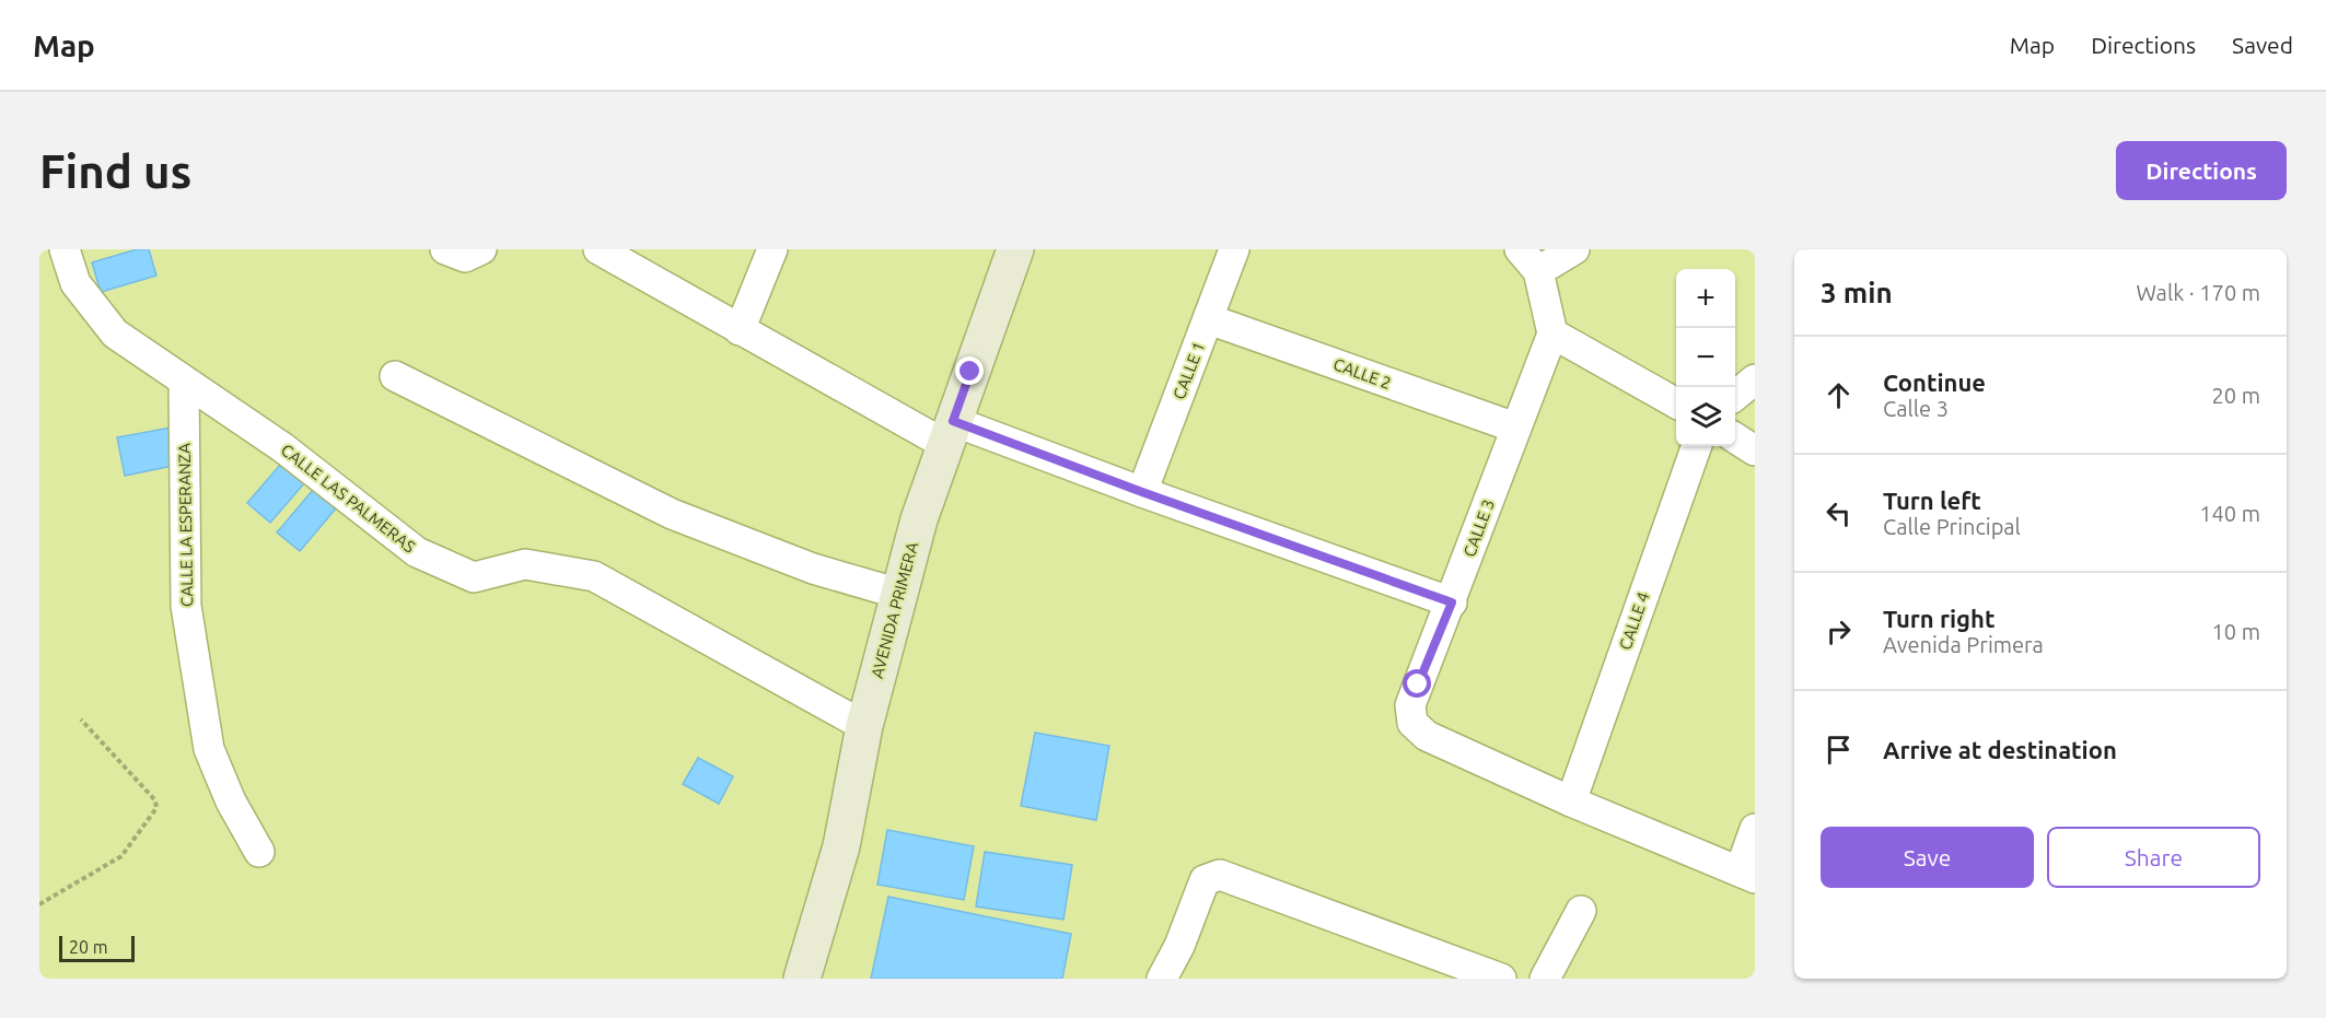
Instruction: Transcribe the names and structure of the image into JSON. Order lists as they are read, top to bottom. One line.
{"streets":{"main road":["AVENIDA PRIMERA"],"street":["CALLE 1","CALLE 2","CALLE LAS PALMERAS","CALLE LA ESPERANZA","CALLE 3","CALLE 4"]},"crossings":[["CALLE 1","CALLE 2"],["CALLE 2","CALLE 3"],["CALLE LAS PALMERAS","CALLE LA ESPERANZA"],["CALLE LAS PALMERAS","AVENIDA PRIMERA"],["CALLE 3","CALLE 4"]],"scale_bar":"20 m","page":{"header":"Map","nav":["Map","Directions","Saved"],"buttons":["Directions",["Save","Share"]],"title":"Find us","heading":["3 min","Walk · 170 m"],"map_buttons":["+","−"],"list":[["Continue","Calle 3","20 m"],["Turn left","Calle Principal","140 m"],["Turn right","Avenida Primera","10 m"],"Arrive at destination"],"scale":"20 m"}}
